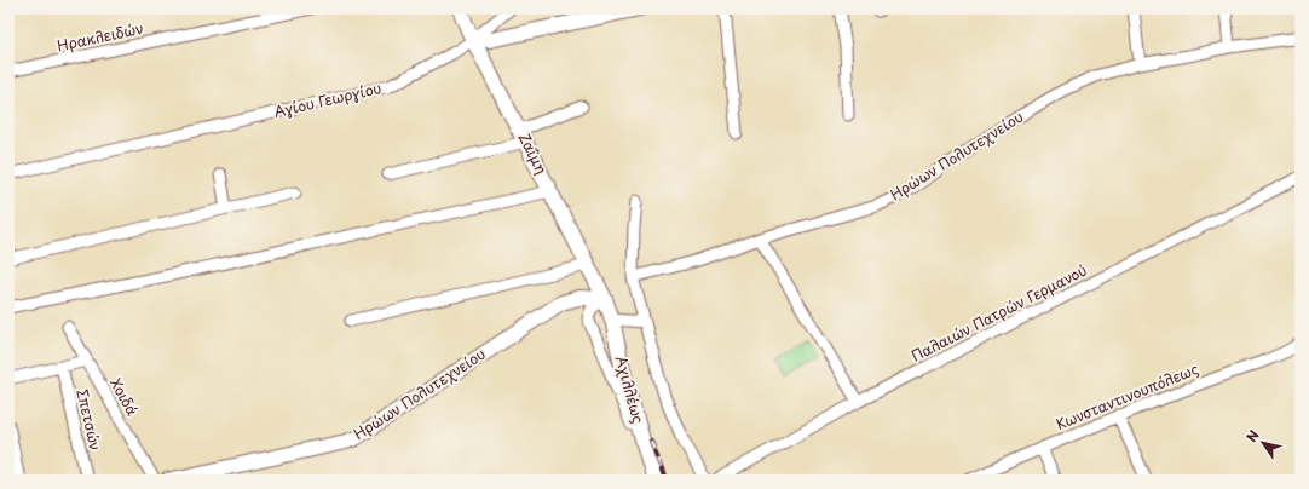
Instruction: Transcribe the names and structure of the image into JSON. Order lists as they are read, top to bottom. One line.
{"streets":{"street":["Ηρακλειδών","Αγίου Γεωργίου","Ζαΐμη","Ηρώων Πολυτεχνείου","Παλαιών Πατρών Γερμανού","Αχιλλέως","Χοιδά","Κωνσταντινουπόλεως","Σπετσών"]},"crossings":[["Αγίου Γεωργίου","Ζαΐμη"],["Ζαΐμη","Ηρώων Πολυτεχνείου"],["Ζαΐμη","Αχιλλέως"],["Ηρώων Πολυτεχνείου","Αχιλλέως"]],"north":"top left"}
